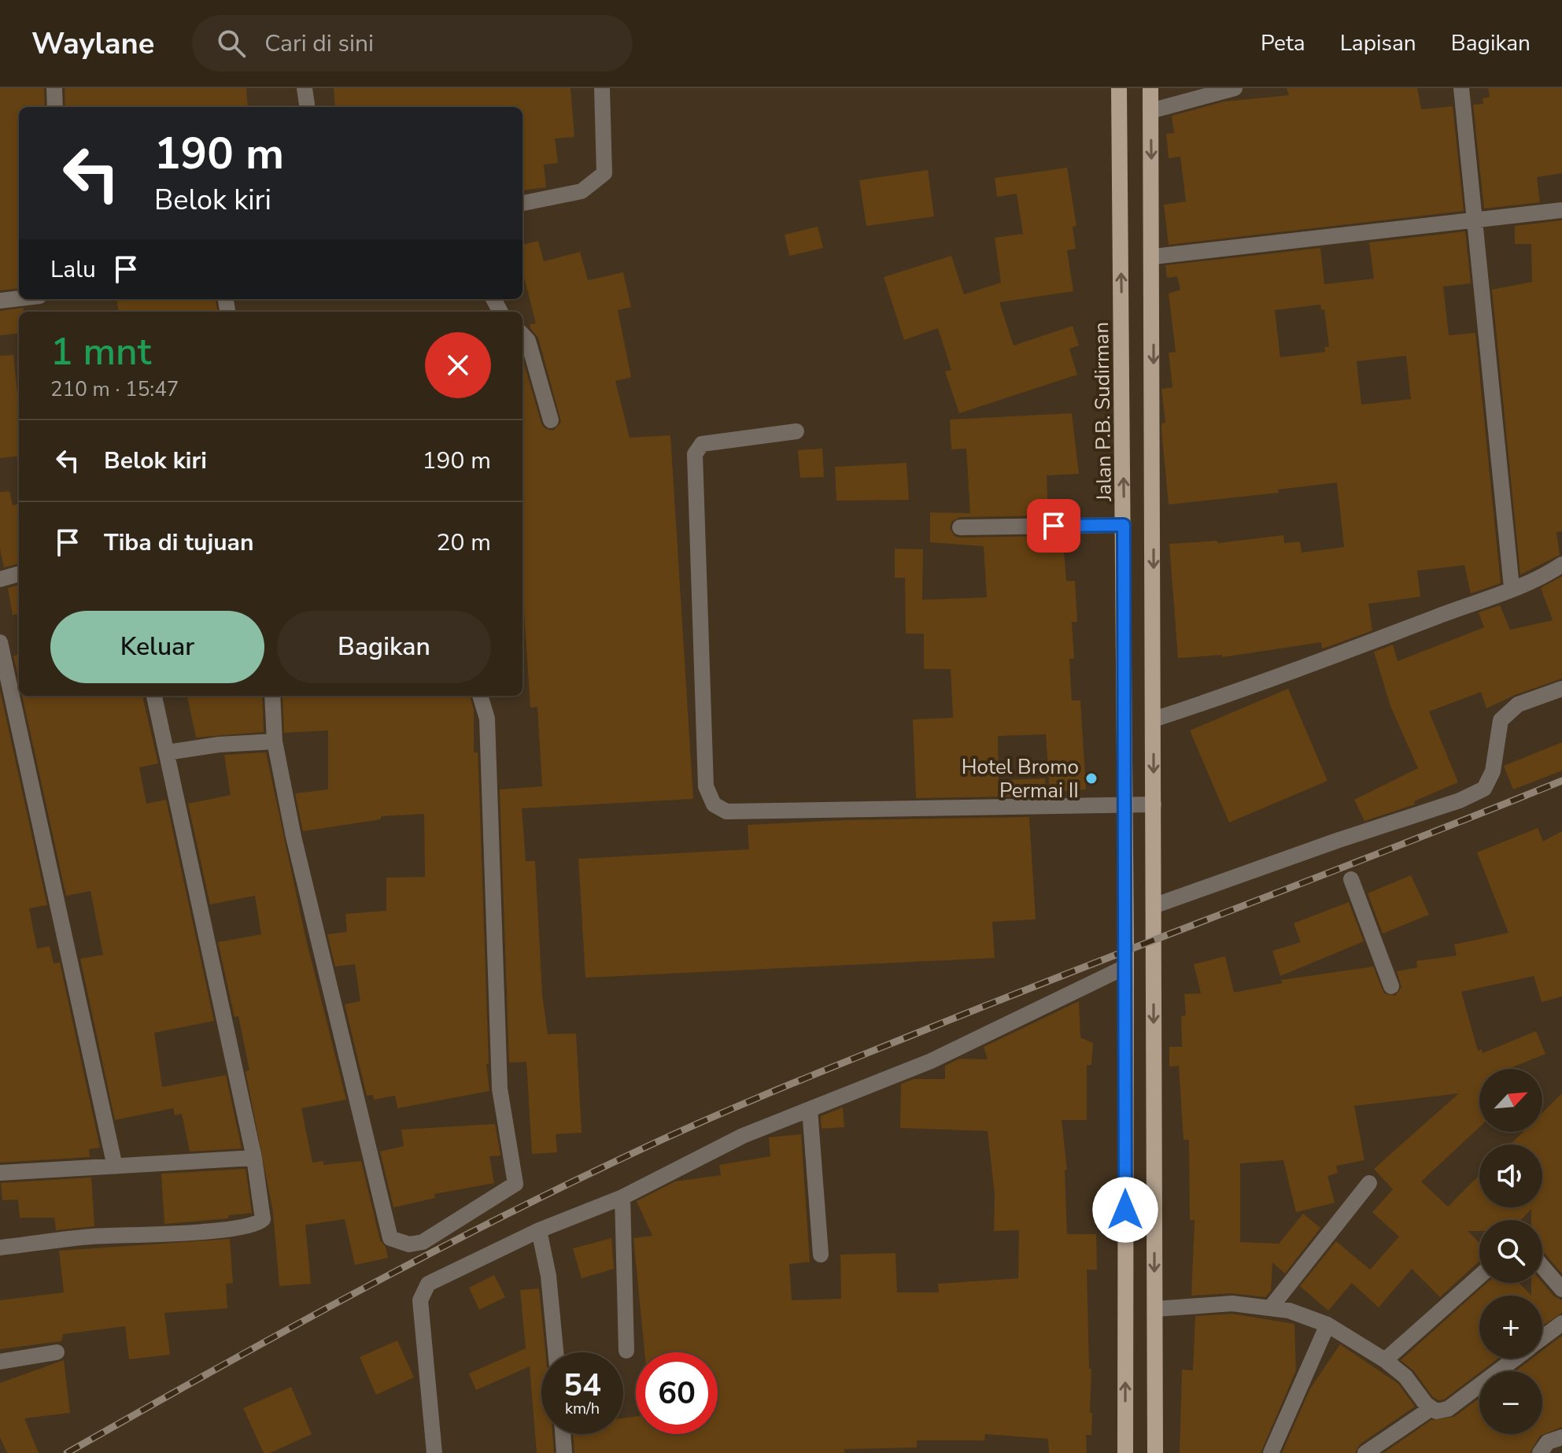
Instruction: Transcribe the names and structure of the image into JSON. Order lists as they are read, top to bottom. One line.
{"streets":{"main road":["Jalan P.B. Sudirman"]},"places":["Hotel Bromo Permai II"],"north":"top right","page":{"header":"Waylane","search":"Cari di sini","nav":["Peta","Lapisan","Bagikan"],"turn":["190 m","Belok kiri"],"then":"Lalu","heading":["1 mnt","210 m · 15:47"],"list":[{"name":"Belok kiri","value":"190 m"},{"name":"Tiba di tujuan","value":"20 m"}],"buttons":["Keluar","Bagikan"],"map_buttons":["+","−"],"speed":"54 km/h","limit":"60"}}
